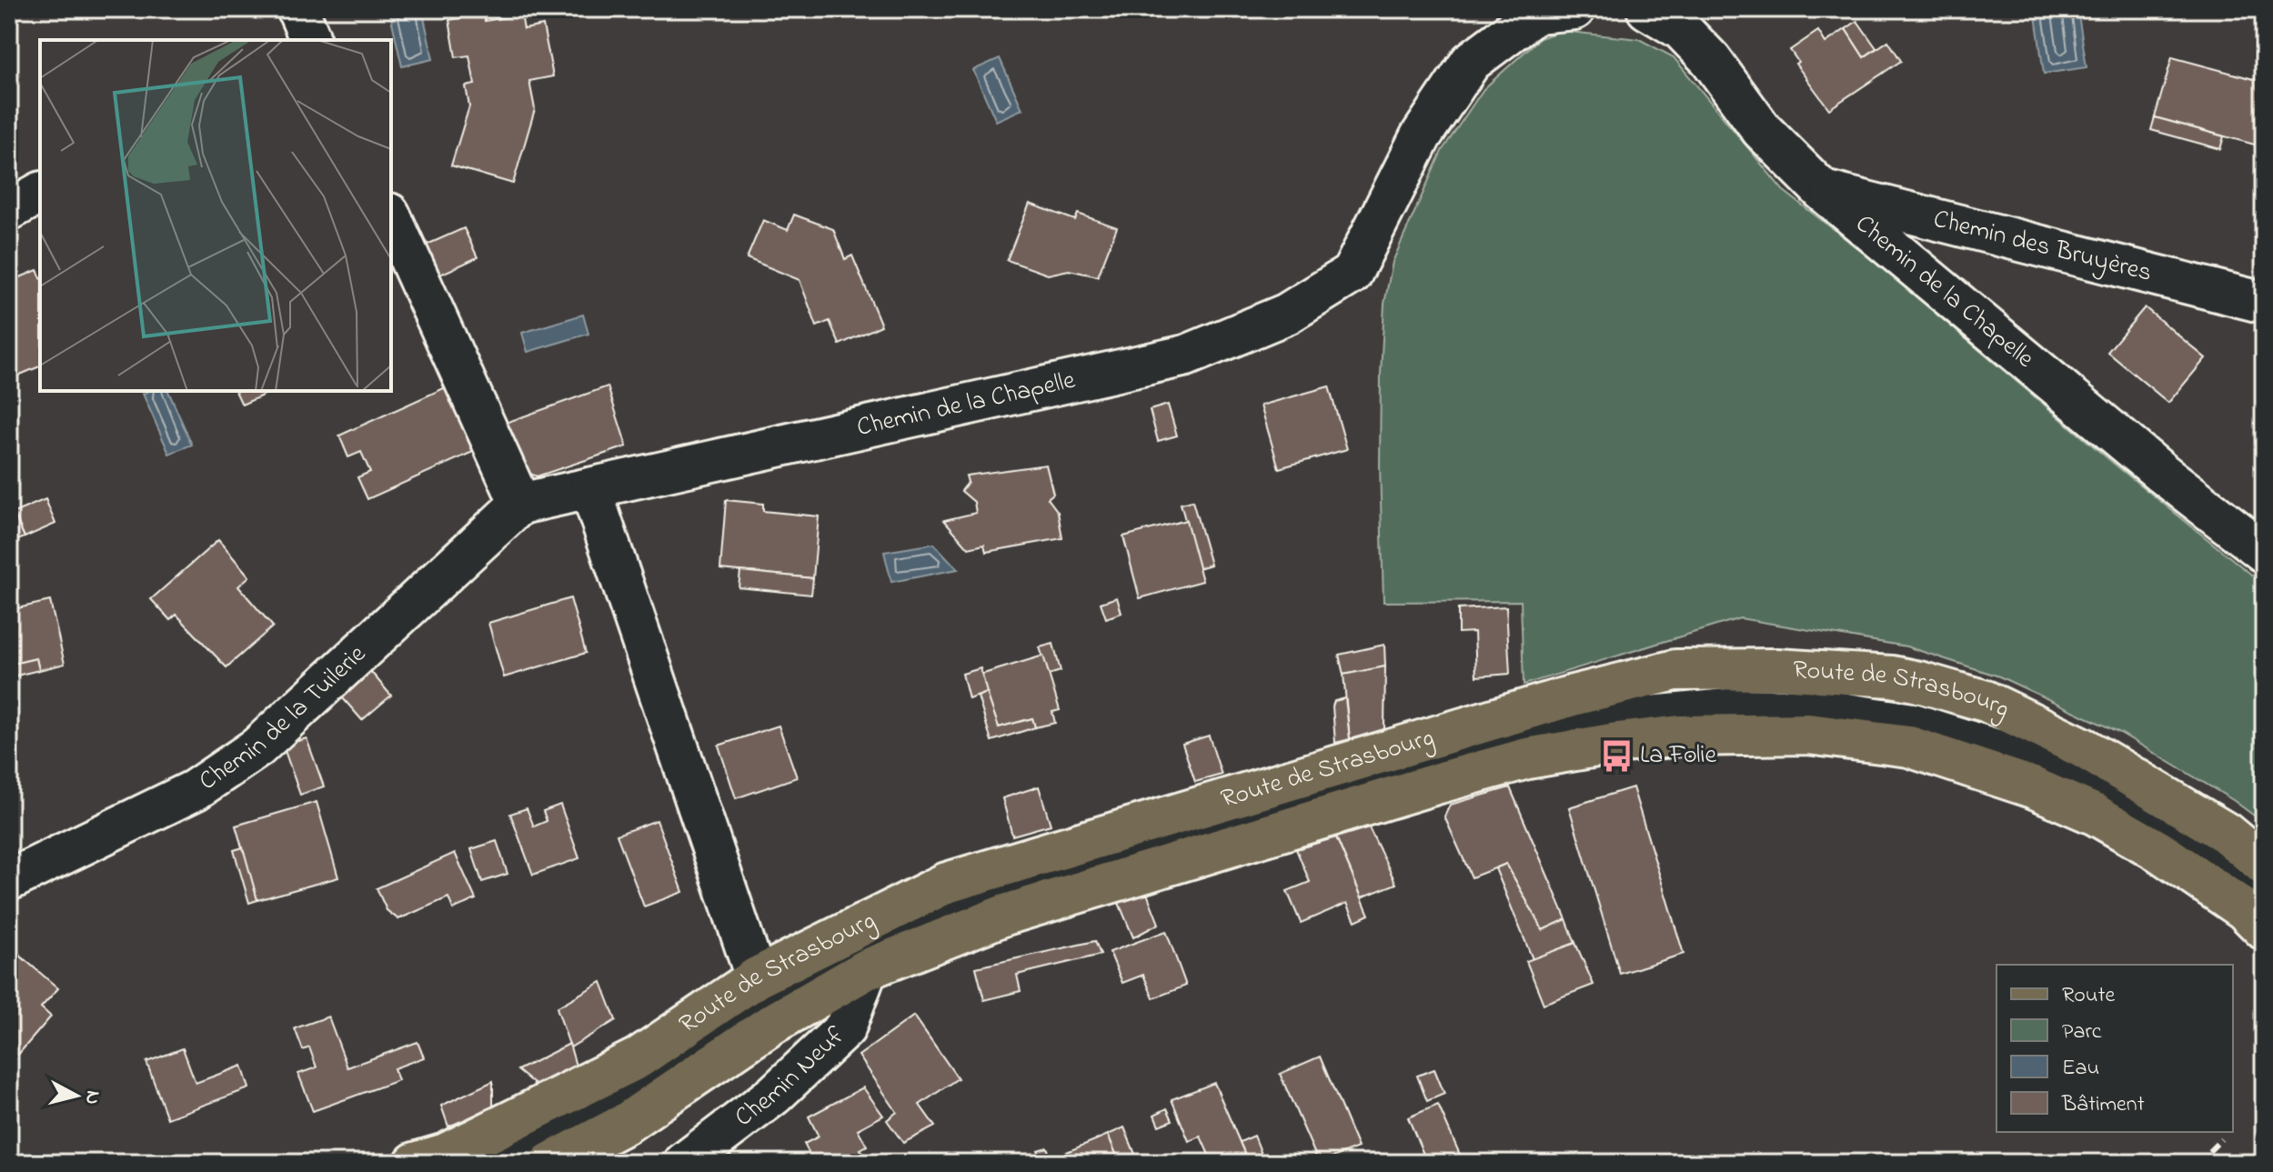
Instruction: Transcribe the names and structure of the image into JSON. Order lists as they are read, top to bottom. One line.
{"streets":{"main road":["Route de Strasbourg"],"street":["Chemin des Bruyères","Chemin de la Chapelle","Chemin de la Tuilerie","Chemin Neuf"]},"crossings":[["Chemin des Bruyères","Chemin de la Chapelle"],["Chemin de la Chapelle","Chemin de la Tuilerie"],["Route de Strasbourg","Chemin Neuf"]],"places":{"bus stop":["La Folie"]},"legend":["Route","Parc","Eau","Bâtiment"],"north":"right"}
